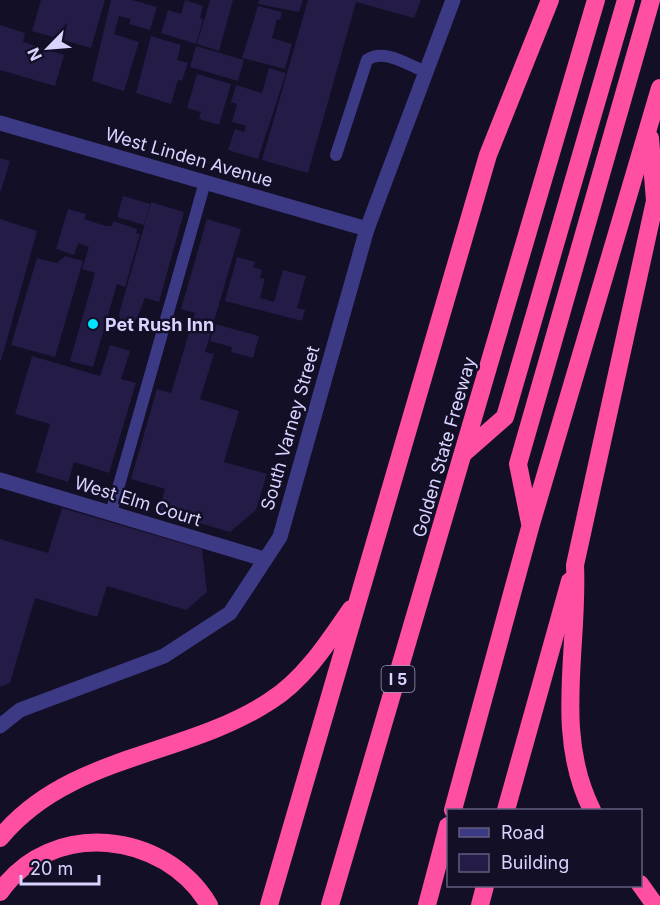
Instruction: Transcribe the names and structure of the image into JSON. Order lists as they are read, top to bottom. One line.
{"streets":{"highway":["Golden State Freeway","I 5"],"street":["West Linden Avenue","South Varney Street","West Elm Court"]},"crossings":[["West Linden Avenue","South Varney Street"],["South Varney Street","West Elm Court"]],"places":["Pet Rush Inn"],"legend":["Road","Building"],"scale_bar":"20 m","north":"bottom left"}
